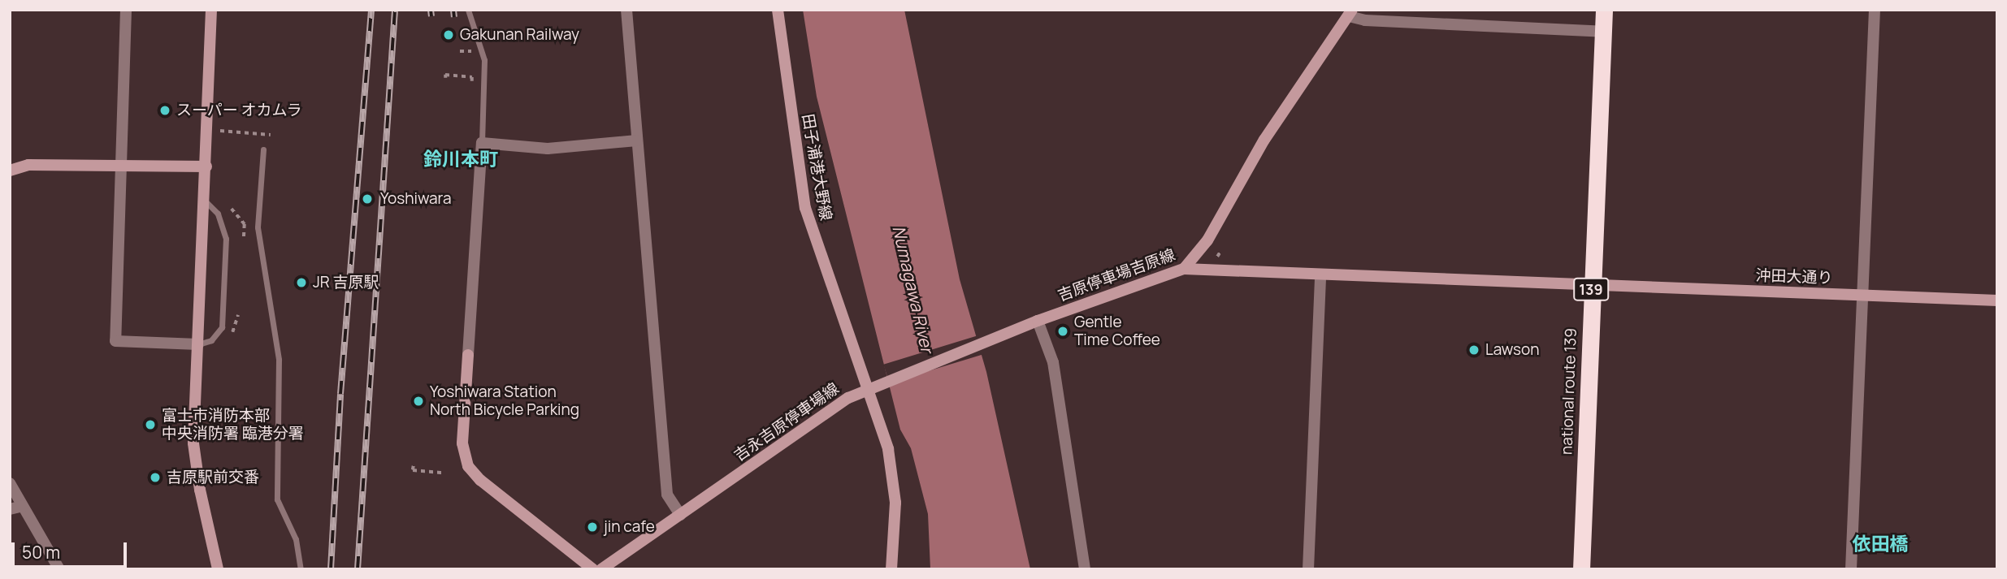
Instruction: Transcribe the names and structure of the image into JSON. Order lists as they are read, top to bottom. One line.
{"streets":{"highway":["139","national route 139"],"main road":["田子浦港大野線","吉原停車場吉原線","沖田大通り","吉永吉原停車場線"]},"crossings":[["田子浦港大野線","吉原停車場吉原線"],["田子浦港大野線","吉永吉原停車場線"],["吉原停車場吉原線","沖田大通り"],["吉原停車場吉原線","吉永吉原停車場線"],["沖田大通り","national route 139"]],"districts":["鈴川本町","依田橋"],"water":["Numagawa River"],"places":["Gakunan Railway","スーパー オカムラ","Yoshiwara","JR 吉原駅","Gentle Time Coffee","Lawson","Yoshiwara Station North Bicycle Parking","富士市消防本部 中央消防署 臨港分署","吉原駅前交番","jin cafe"],"scale_bar":"50 m"}
